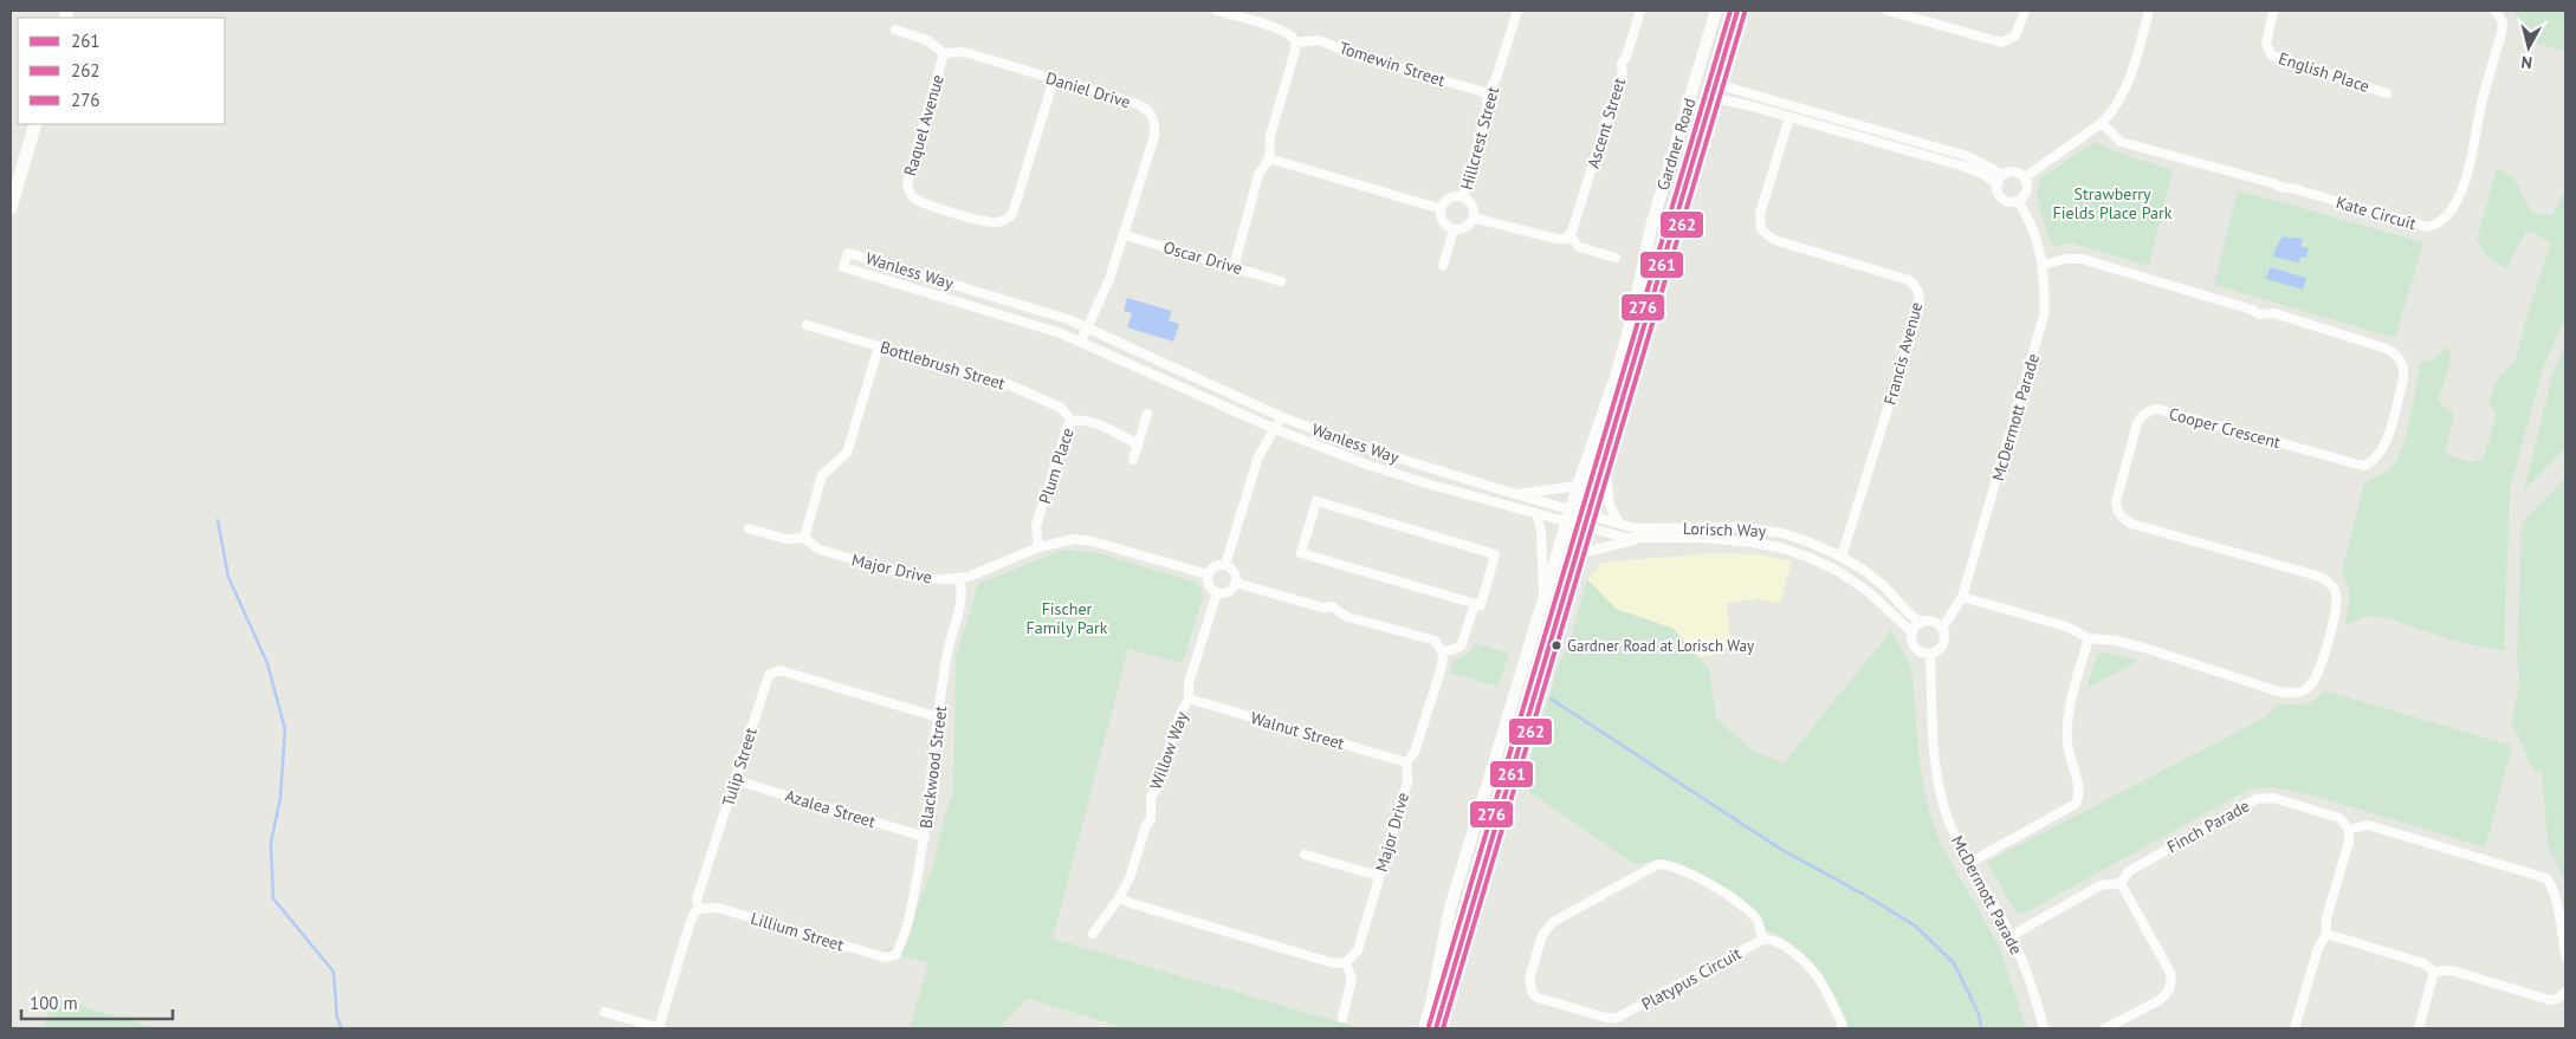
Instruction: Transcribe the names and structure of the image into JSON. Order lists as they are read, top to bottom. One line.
{"streets":{"street":["Tomewin Street","English Place","Daniel Drive","Ascent Street","Raquel Avenue","Hillcrest Street","Gardner Road","Kate Circuit","Oscar Drive","Wanless Way","Francis Avenue","Bottlebrush Street","McDermott Parade","Cooper Crescent","Plum Place","Lorisch Way","Major Drive","Walnut Street","Willow Way","Tulip Street","Blackwood Street","Azalea Street","Finch Parade","Lillium Street","Platypus Circuit"]},"crossings":[["Tomewin Street","Hillcrest Street"],["Daniel Drive","Raquel Avenue"],["Daniel Drive","Oscar Drive"],["Daniel Drive","Wanless Way"],["Gardner Road","Wanless Way"],["Gardner Road","Lorisch Way"],["Wanless Way","Lorisch Way"],["Francis Avenue","Lorisch Way"],["Bottlebrush Street","Plum Place"],["McDermott Parade","Cooper Crescent"],["McDermott Parade","Lorisch Way"],["Plum Place","Major Drive"],["Major Drive","Walnut Street"],["Major Drive","Willow Way"],["Major Drive","Blackwood Street"],["Walnut Street","Willow Way"],["Tulip Street","Blackwood Street"],["Tulip Street","Azalea Street"],["Tulip Street","Lillium Street"],["Blackwood Street","Azalea Street"],["Blackwood Street","Lillium Street"]],"parks":["Strawberry Fields Place Park","Fischer Family Park"],"places":["Gardner Road at Lorisch Way"],"lines":["transit line 261","transit line 276","transit line 262"],"legend":["261","262","276"],"scale_bar":"100 m","north":"bottom"}
